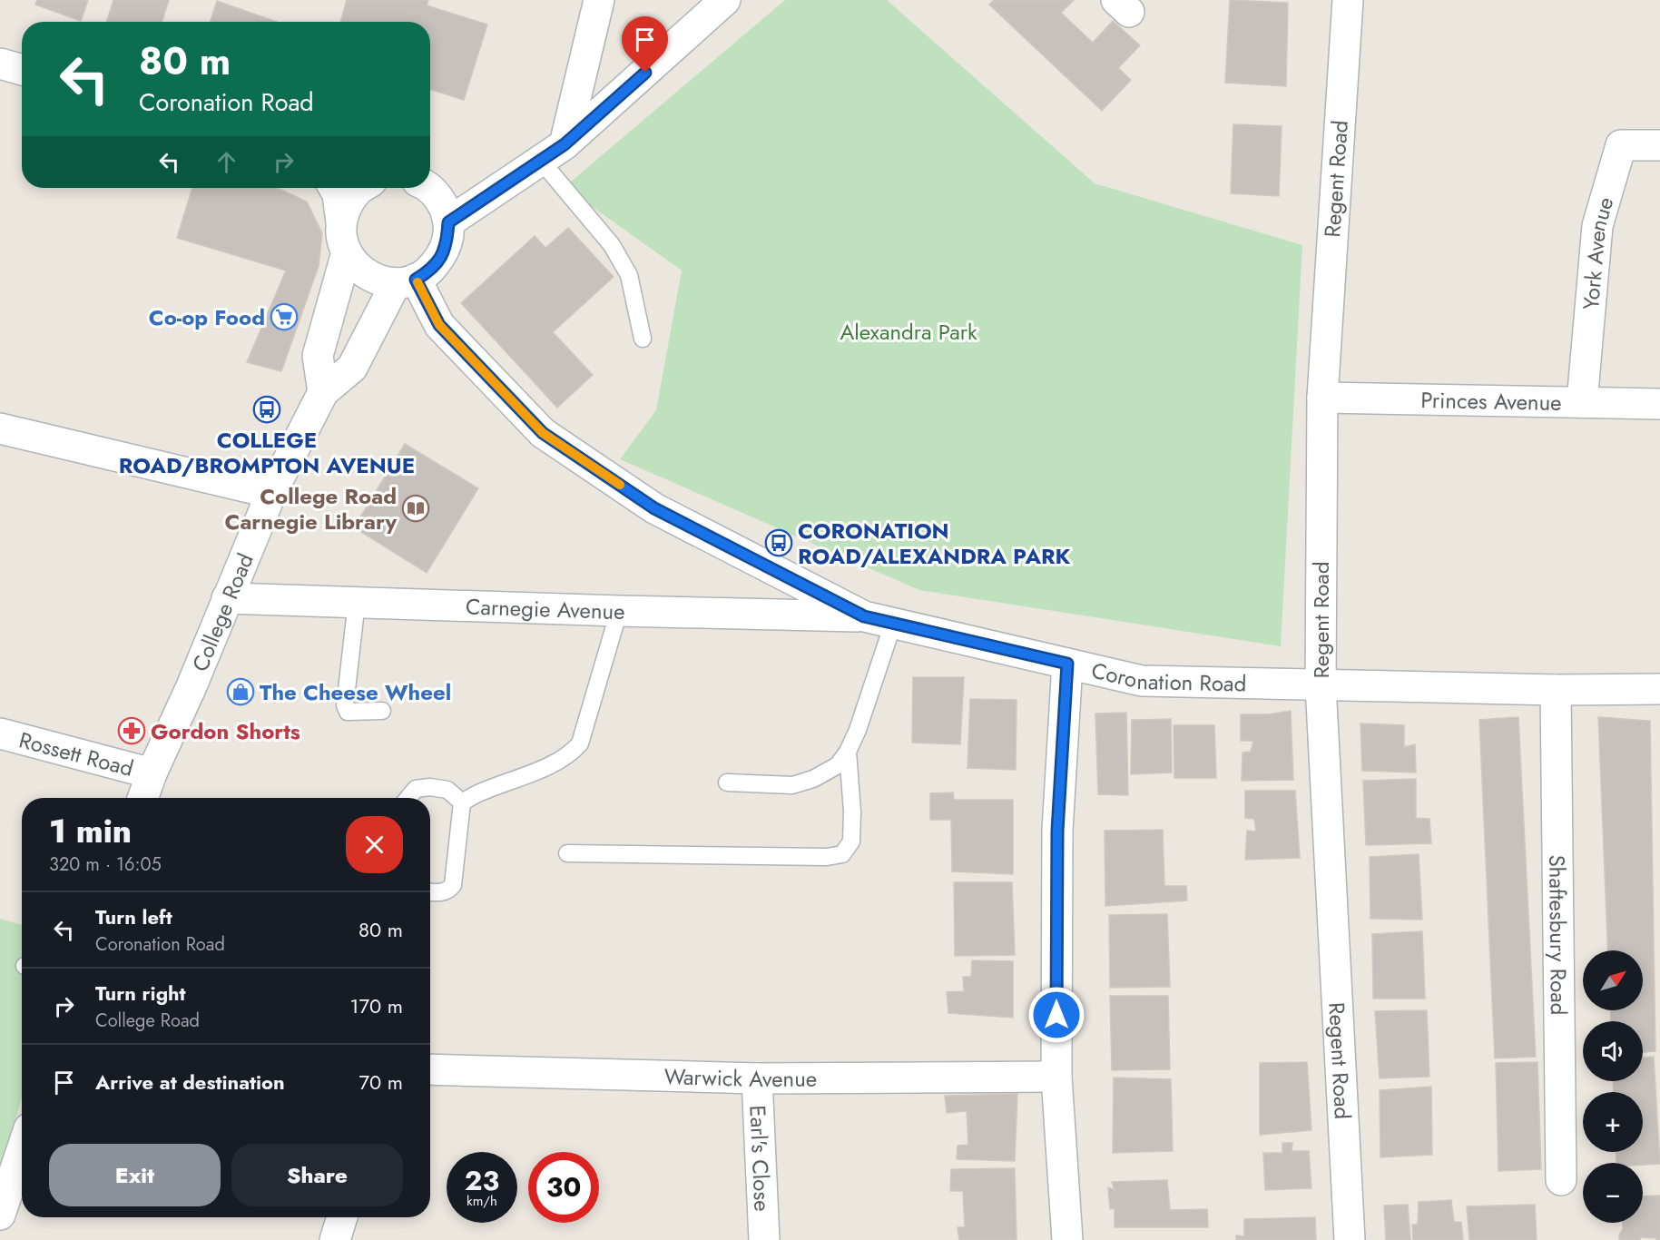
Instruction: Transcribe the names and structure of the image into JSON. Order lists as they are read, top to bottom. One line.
{"streets":{"street":["Regent Road","York Avenue","Princes Avenue","Carnegie Avenue","College Road","Coronation Road","Rossett Road","Shaftesbury Road","Warwick Avenue","Earl's Close"]},"crossings":[["Regent Road","Princes Avenue"],["Regent Road","Coronation Road"],["York Avenue","Princes Avenue"],["Carnegie Avenue","College Road"],["Carnegie Avenue","Coronation Road"],["College Road","Coronation Road"],["College Road","Rossett Road"],["Coronation Road","Shaftesbury Road"],["Warwick Avenue","Earl's Close"]],"parks":["Alexandra Park"],"places":{"supermarket":["Co-op Food"],"bus stop":["COLLEGE ROAD/BROMPTON AVENUE","CORONATION ROAD/ALEXANDRA PARK"],"library":["College Road Carnegie Library"],"shop":["The Cheese Wheel"],"pharmacy":["Gordon Shorts"]},"north":"top right","page":{"turn":["80 m","Coronation Road"],"heading":["1 min","320 m · 16:05"],"list":[{"name":"Turn left","note":"Coronation Road","value":"80 m"},{"name":"Turn right","note":"College Road","value":"170 m"},{"name":"Arrive at destination","value":"70 m"}],"map_buttons":["+","−"],"buttons":["Exit","Share"],"speed":"23 km/h","limit":"30"}}
